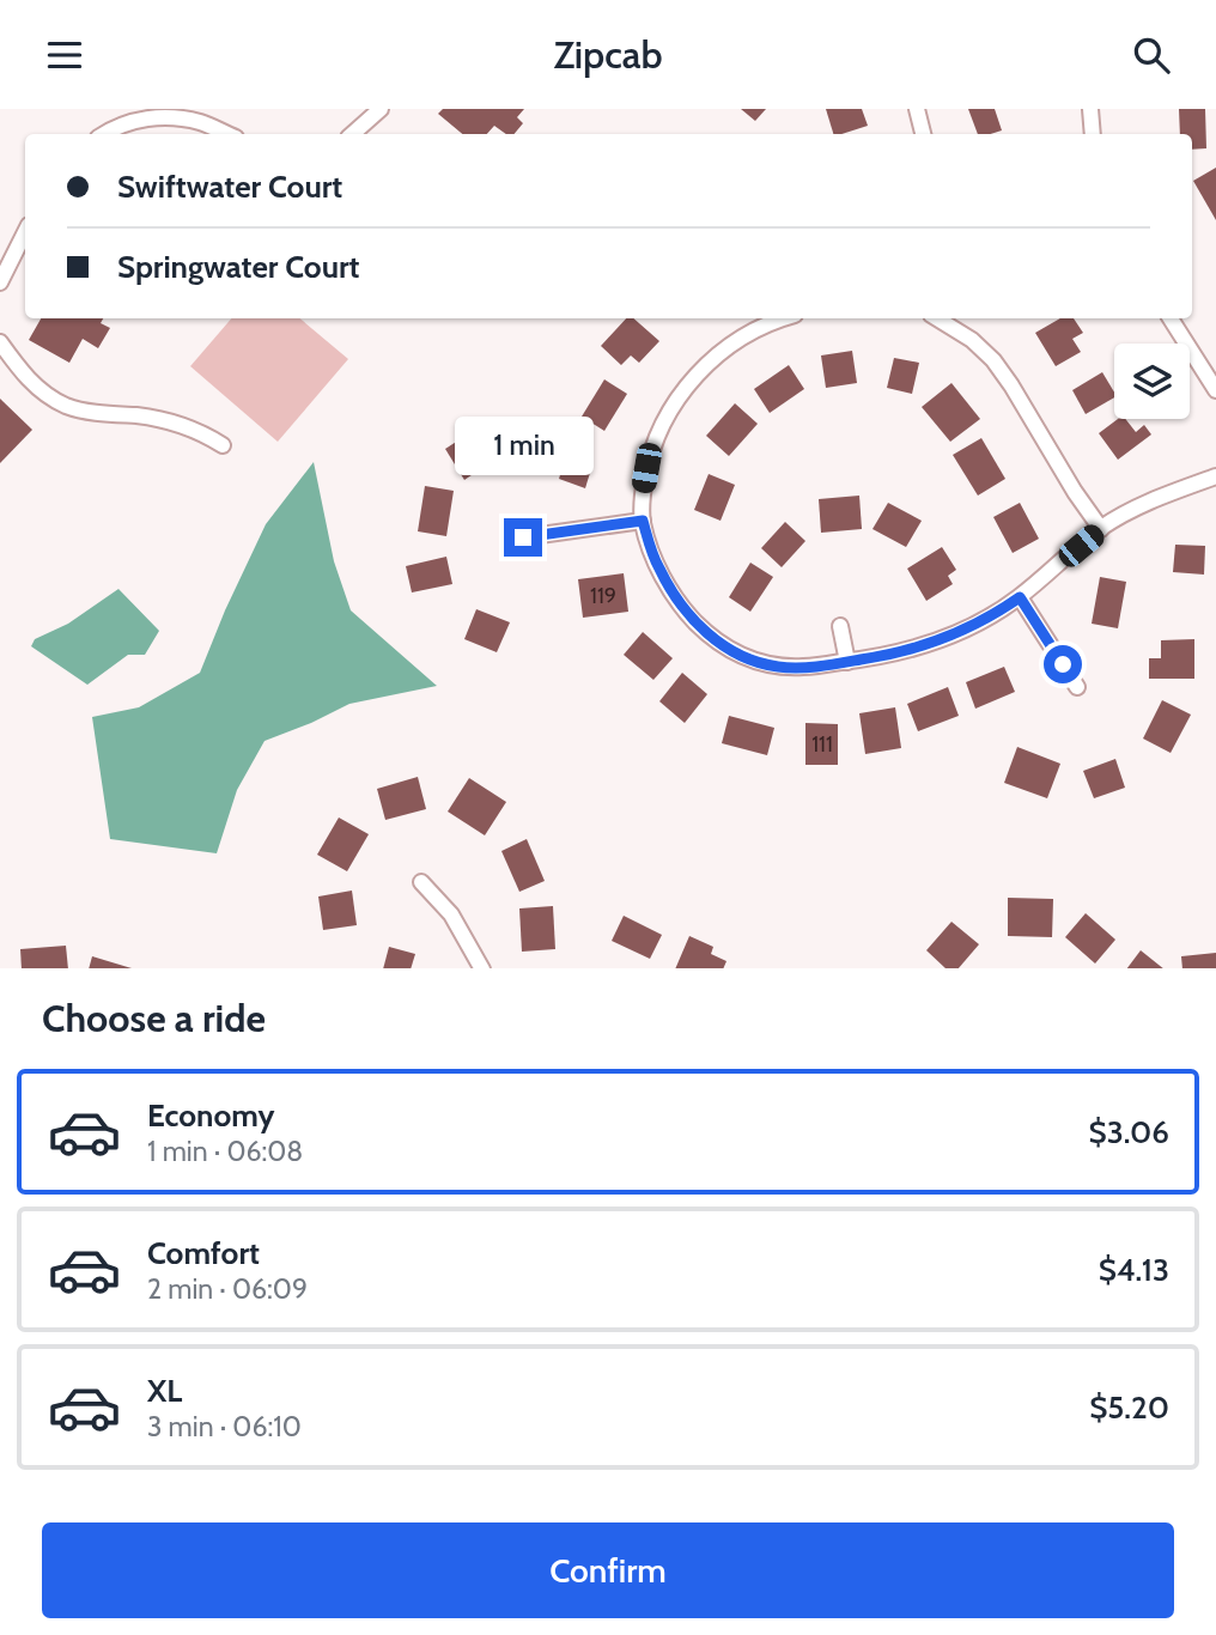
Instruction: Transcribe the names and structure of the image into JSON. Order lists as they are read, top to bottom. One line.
{"house_numbers":["119","111"],"page":{"header":"Zipcab","banner":["Swiftwater Court","Springwater Court"],"bubble":"1 min","heading":"Choose a ride","list":[{"name":"Economy","note":"1 min · 06:08","value":"$3.06"},{"name":"Comfort","note":"2 min · 06:09","value":"$4.13"},{"name":"XL","note":"3 min · 06:10","value":"$5.20"}],"buttons":"Confirm"}}
